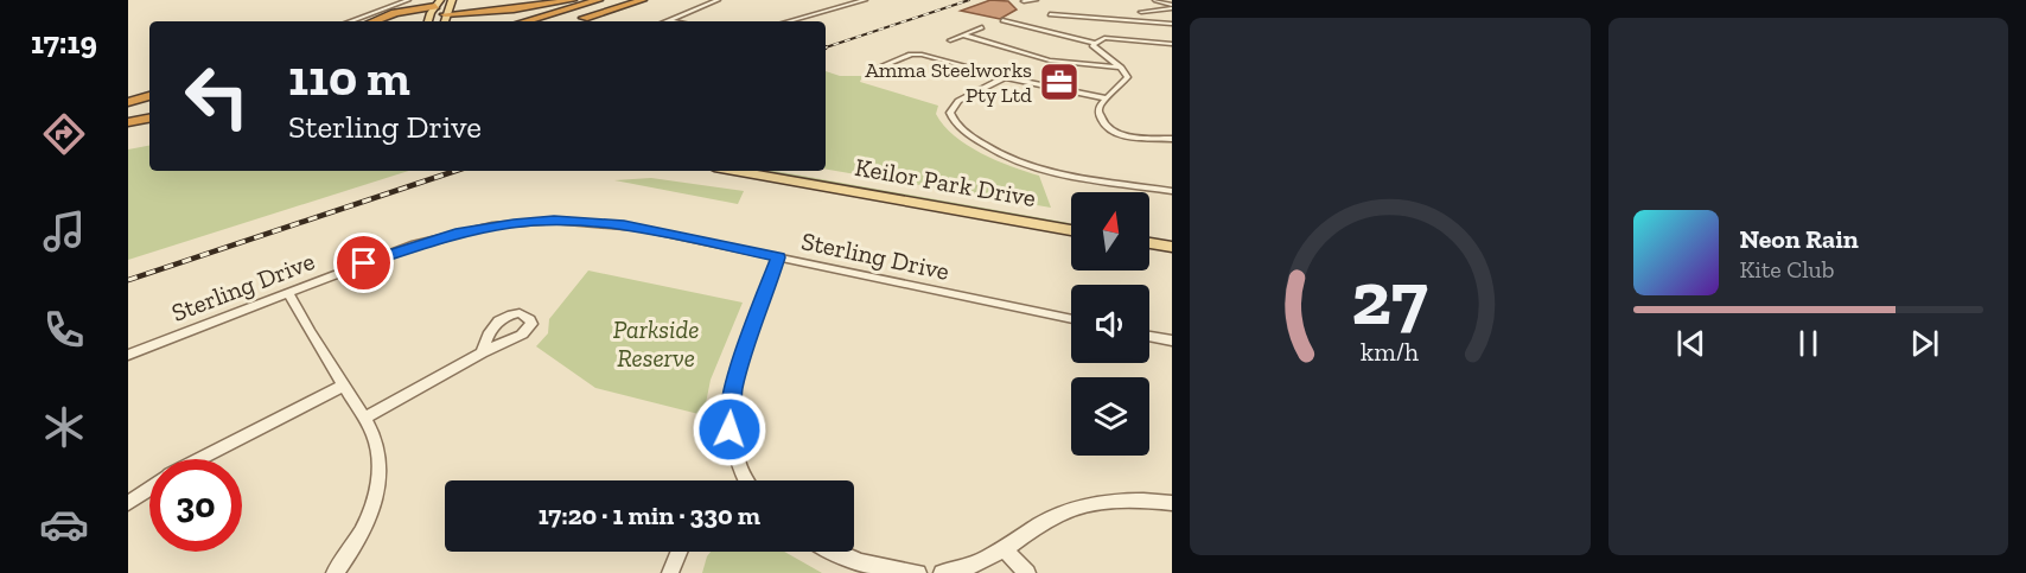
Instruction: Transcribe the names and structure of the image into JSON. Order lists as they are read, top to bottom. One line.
{"streets":{"main road":["Keilor Park Drive"],"street":["Sterling Drive"]},"parks":["Parkside Reserve"],"places":{"office":["Amma Steelworks Pty Ltd"]},"north":"top","page":{"tabs":"17:19","turn":["110 m","Sterling Drive"],"song":["Neon Rain","Kite Club"],"limit":"30","trip":"17:20 · 1 min · 330 m","gauge":["27","km/h"]}}
